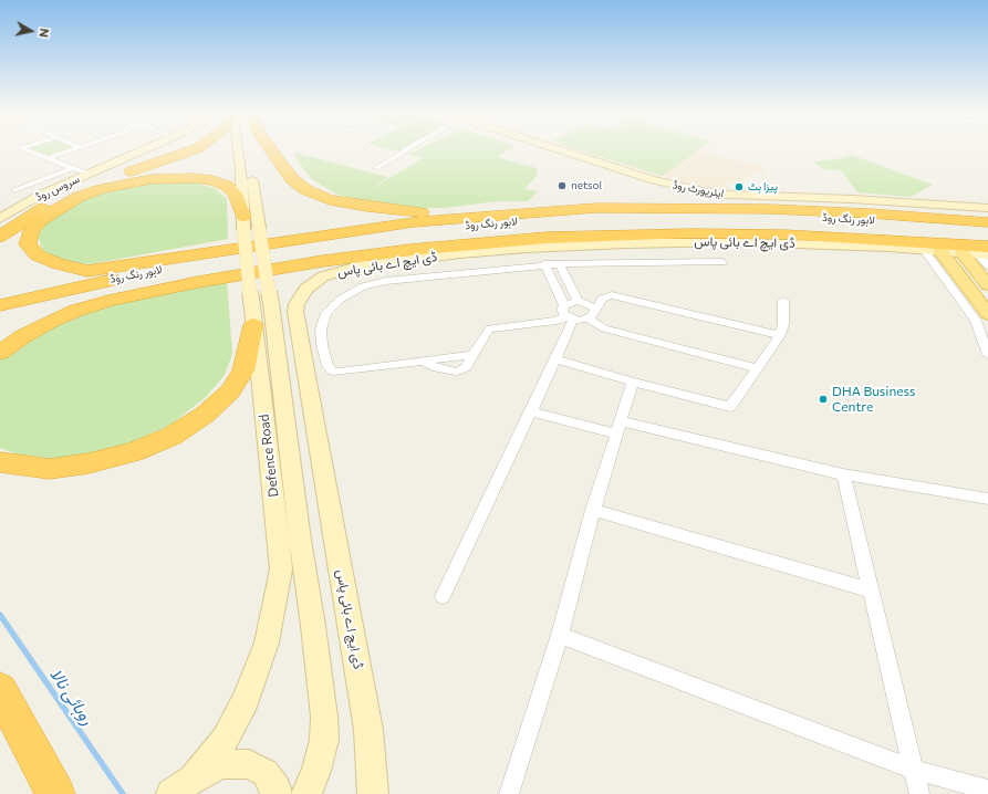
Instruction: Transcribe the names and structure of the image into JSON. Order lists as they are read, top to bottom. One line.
{"streets":{"highway":["لاہور رنگ روڈ"],"main road":["سروس روڈ","ایئرپورٹ روڈ","ڈی ایچ اے بائی پاس","Defence Road"]},"crossings":[["لاہور رنگ روڈ","ڈی ایچ اے بائی پاس"]],"water":["روہائی نالا"],"places":["netsol","پیزا ہٹ","DHA Business Centre"],"north":"right"}
